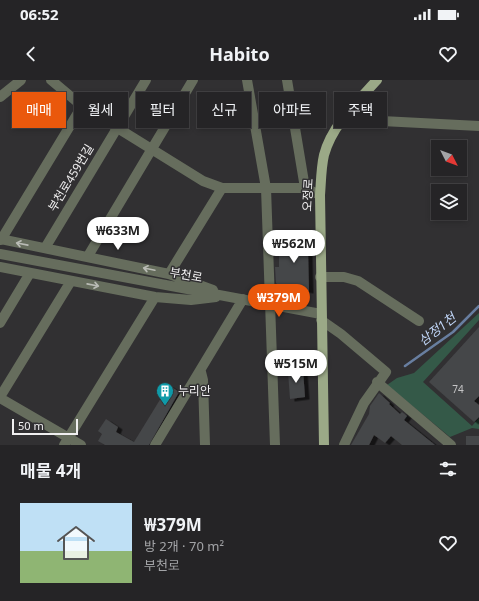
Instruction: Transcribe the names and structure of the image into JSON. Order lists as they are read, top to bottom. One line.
{"streets":{"main road":["오정로"],"street":["부천로459번길","부천로"]},"crossings":[["오정로","부천로"]],"water":["삼정1천"],"places":{"building":["누리안"]},"house_numbers":["74"],"scale_bar":"50 m","north":"bottom right","page":{"status":"06:52","header":"Habito","chip":["매매","월세","필터","신규","아파트","주택"],"price":["₩633M","₩562M","₩379M","₩515M"],"scale":"50 m","heading":"매물 4개","list":[{"name":"₩379M","note":"방 2개 · 70 m² · 부천로"}]}}
